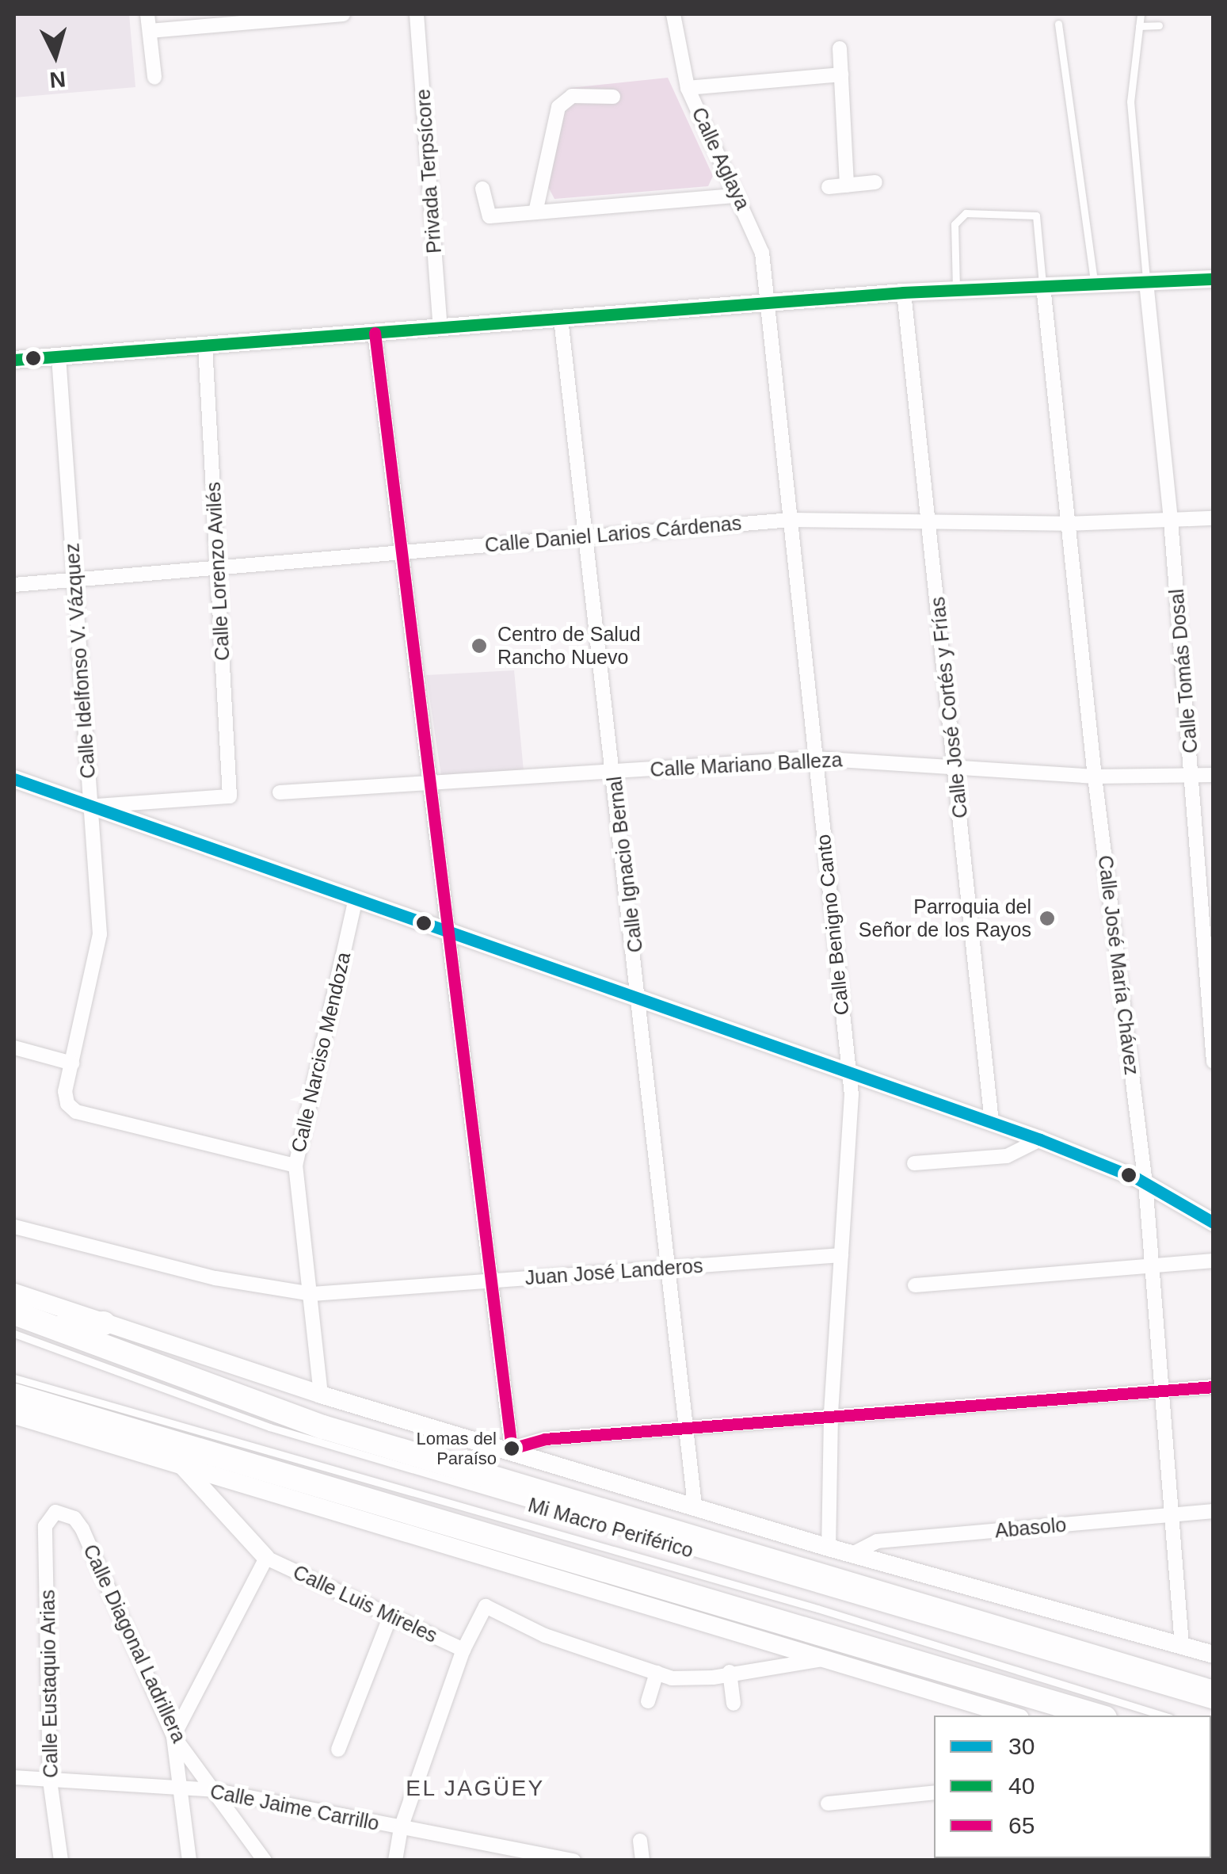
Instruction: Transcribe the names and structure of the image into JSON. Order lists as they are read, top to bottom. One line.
{"streets":{"street":["Calle Aglaya","Privada Terpsícore","Calle Daniel Larios Cárdenas","Calle Lorenzo Avilés","Calle Idelfonso V. Vázquez","Calle Tomás Dosal","Calle José Cortés y Frías","Calle Mariano Balleza","Calle Ignacio Bernal","Calle Benigno Canto","Calle José María Chávez","Calle Narciso Mendoza","Juan José Landeros","Abasolo","Calle Luis Mireles","Calle Diagonal Ladrillera","Calle Eustaquio Arias","Calle Jaime Carrillo"],"lane":["Mi Macro Periférico"]},"crossings":[["Calle Aglaya","Calle Benigno Canto"],["Calle Daniel Larios Cárdenas","Calle Lorenzo Avilés"],["Calle Daniel Larios Cárdenas","Calle Idelfonso V. Vázquez"],["Calle Daniel Larios Cárdenas","Calle Tomás Dosal"],["Calle Daniel Larios Cárdenas","Calle José Cortés y Frías"],["Calle Daniel Larios Cárdenas","Calle Ignacio Bernal"],["Calle Daniel Larios Cárdenas","Calle Benigno Canto"],["Calle Daniel Larios Cárdenas","Calle José María Chávez"],["Calle Lorenzo Avilés","Calle Idelfonso V. Vázquez"],["Calle Idelfonso V. Vázquez","Calle Narciso Mendoza"],["Calle Tomás Dosal","Calle Mariano Balleza"],["Calle José Cortés y Frías","Calle Mariano Balleza"],["Calle Mariano Balleza","Calle Ignacio Bernal"],["Calle Mariano Balleza","Calle Benigno Canto"],["Calle Mariano Balleza","Calle José María Chávez"],["Calle Ignacio Bernal","Juan José Landeros"],["Calle Benigno Canto","Juan José Landeros"],["Calle José María Chávez","Abasolo"],["Calle Narciso Mendoza","Juan José Landeros"],["Calle Diagonal Ladrillera","Calle Eustaquio Arias"],["Calle Diagonal Ladrillera","Calle Jaime Carrillo"],["Calle Eustaquio Arias","Calle Jaime Carrillo"]],"districts":["EL JAGÜEY"],"places":["Centro de Salud Rancho Nuevo","Parroquia del Señor de los Rayos","Lomas del Paraíso"],"lines":["transit line 40","transit line 65","transit line 30"],"legend":["30","40","65"],"north":"bottom"}
